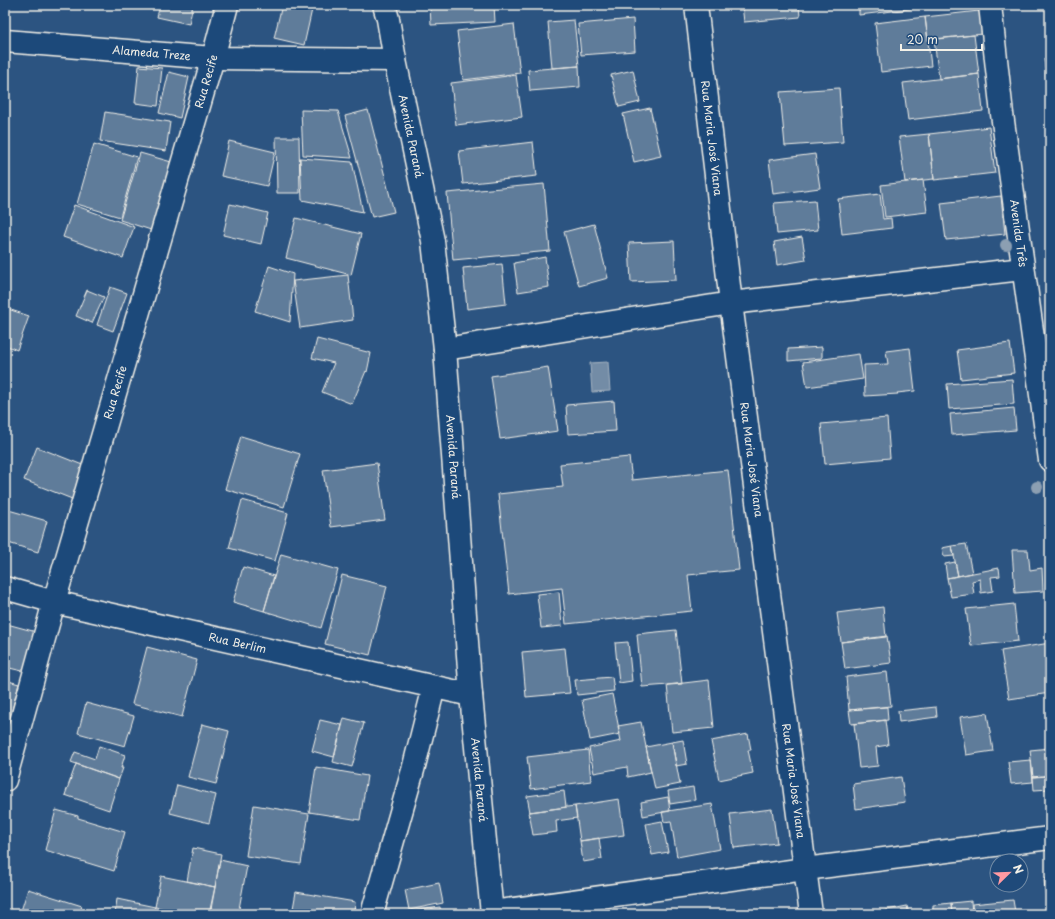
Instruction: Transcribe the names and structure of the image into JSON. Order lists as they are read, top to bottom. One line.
{"streets":{"street":["Alameda Treze","Rua Recife","Avenida Paraná","Rua Maria José Viana","Avenida Três","Rua Berlim"]},"crossings":[["Alameda Treze","Rua Recife"],["Alameda Treze","Avenida Paraná"],["Rua Recife","Rua Berlim"],["Avenida Paraná","Rua Berlim"]],"scale_bar":"20 m","north":"top right"}
